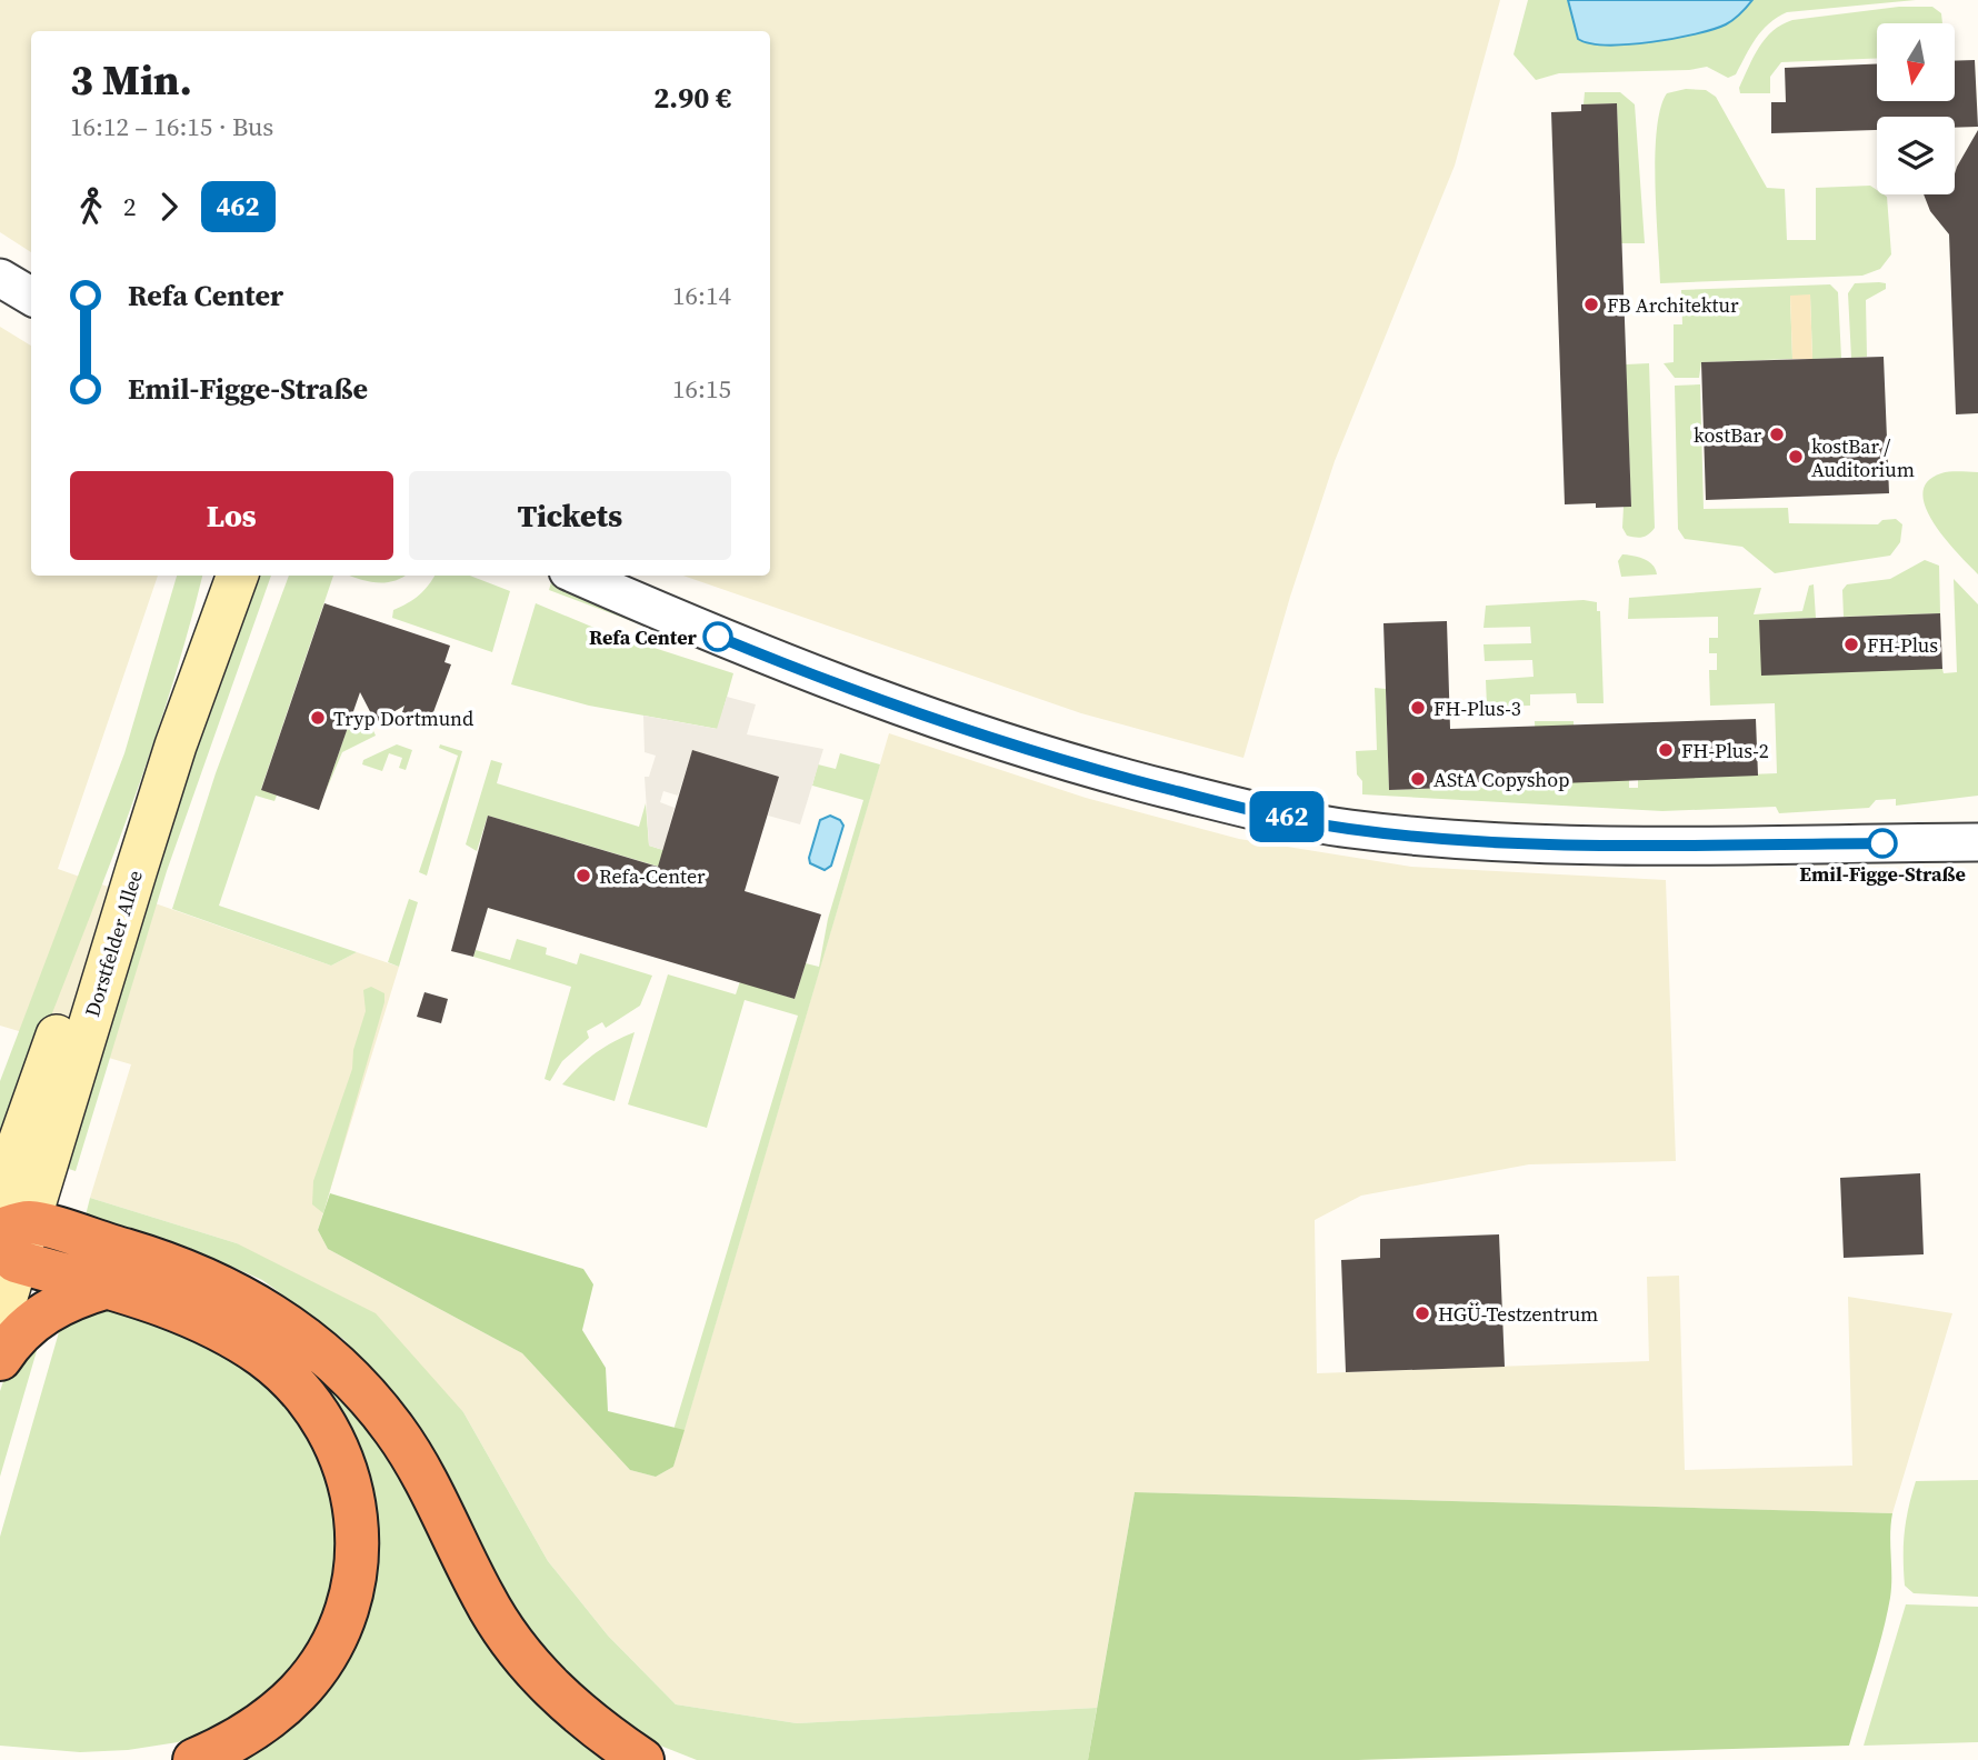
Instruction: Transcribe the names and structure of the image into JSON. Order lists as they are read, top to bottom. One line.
{"streets":{"main road":["Dorstfelder Allee"]},"places":["FB Architektur","kostBar","kostBar / Auditorium","Refa Center","FH-Plus","FH-Plus-3","Tryp Dortmund","FH-Plus-2","AStA Copyshop","Emil-Figge-Straße","Refa-Center","HGÜ-Testzentrum"],"lines":["bus line 462"],"north":"bottom","page":{"on_map":"462","heading":["3 Min.","16:12 – 16:15 · Bus","2.90 €"],"legs":["2","462"],"list":[{"name":"Refa Center","value":"16:14"},{"name":"Emil-Figge-Straße","value":"16:15"}],"buttons":["Los","Tickets"]}}
